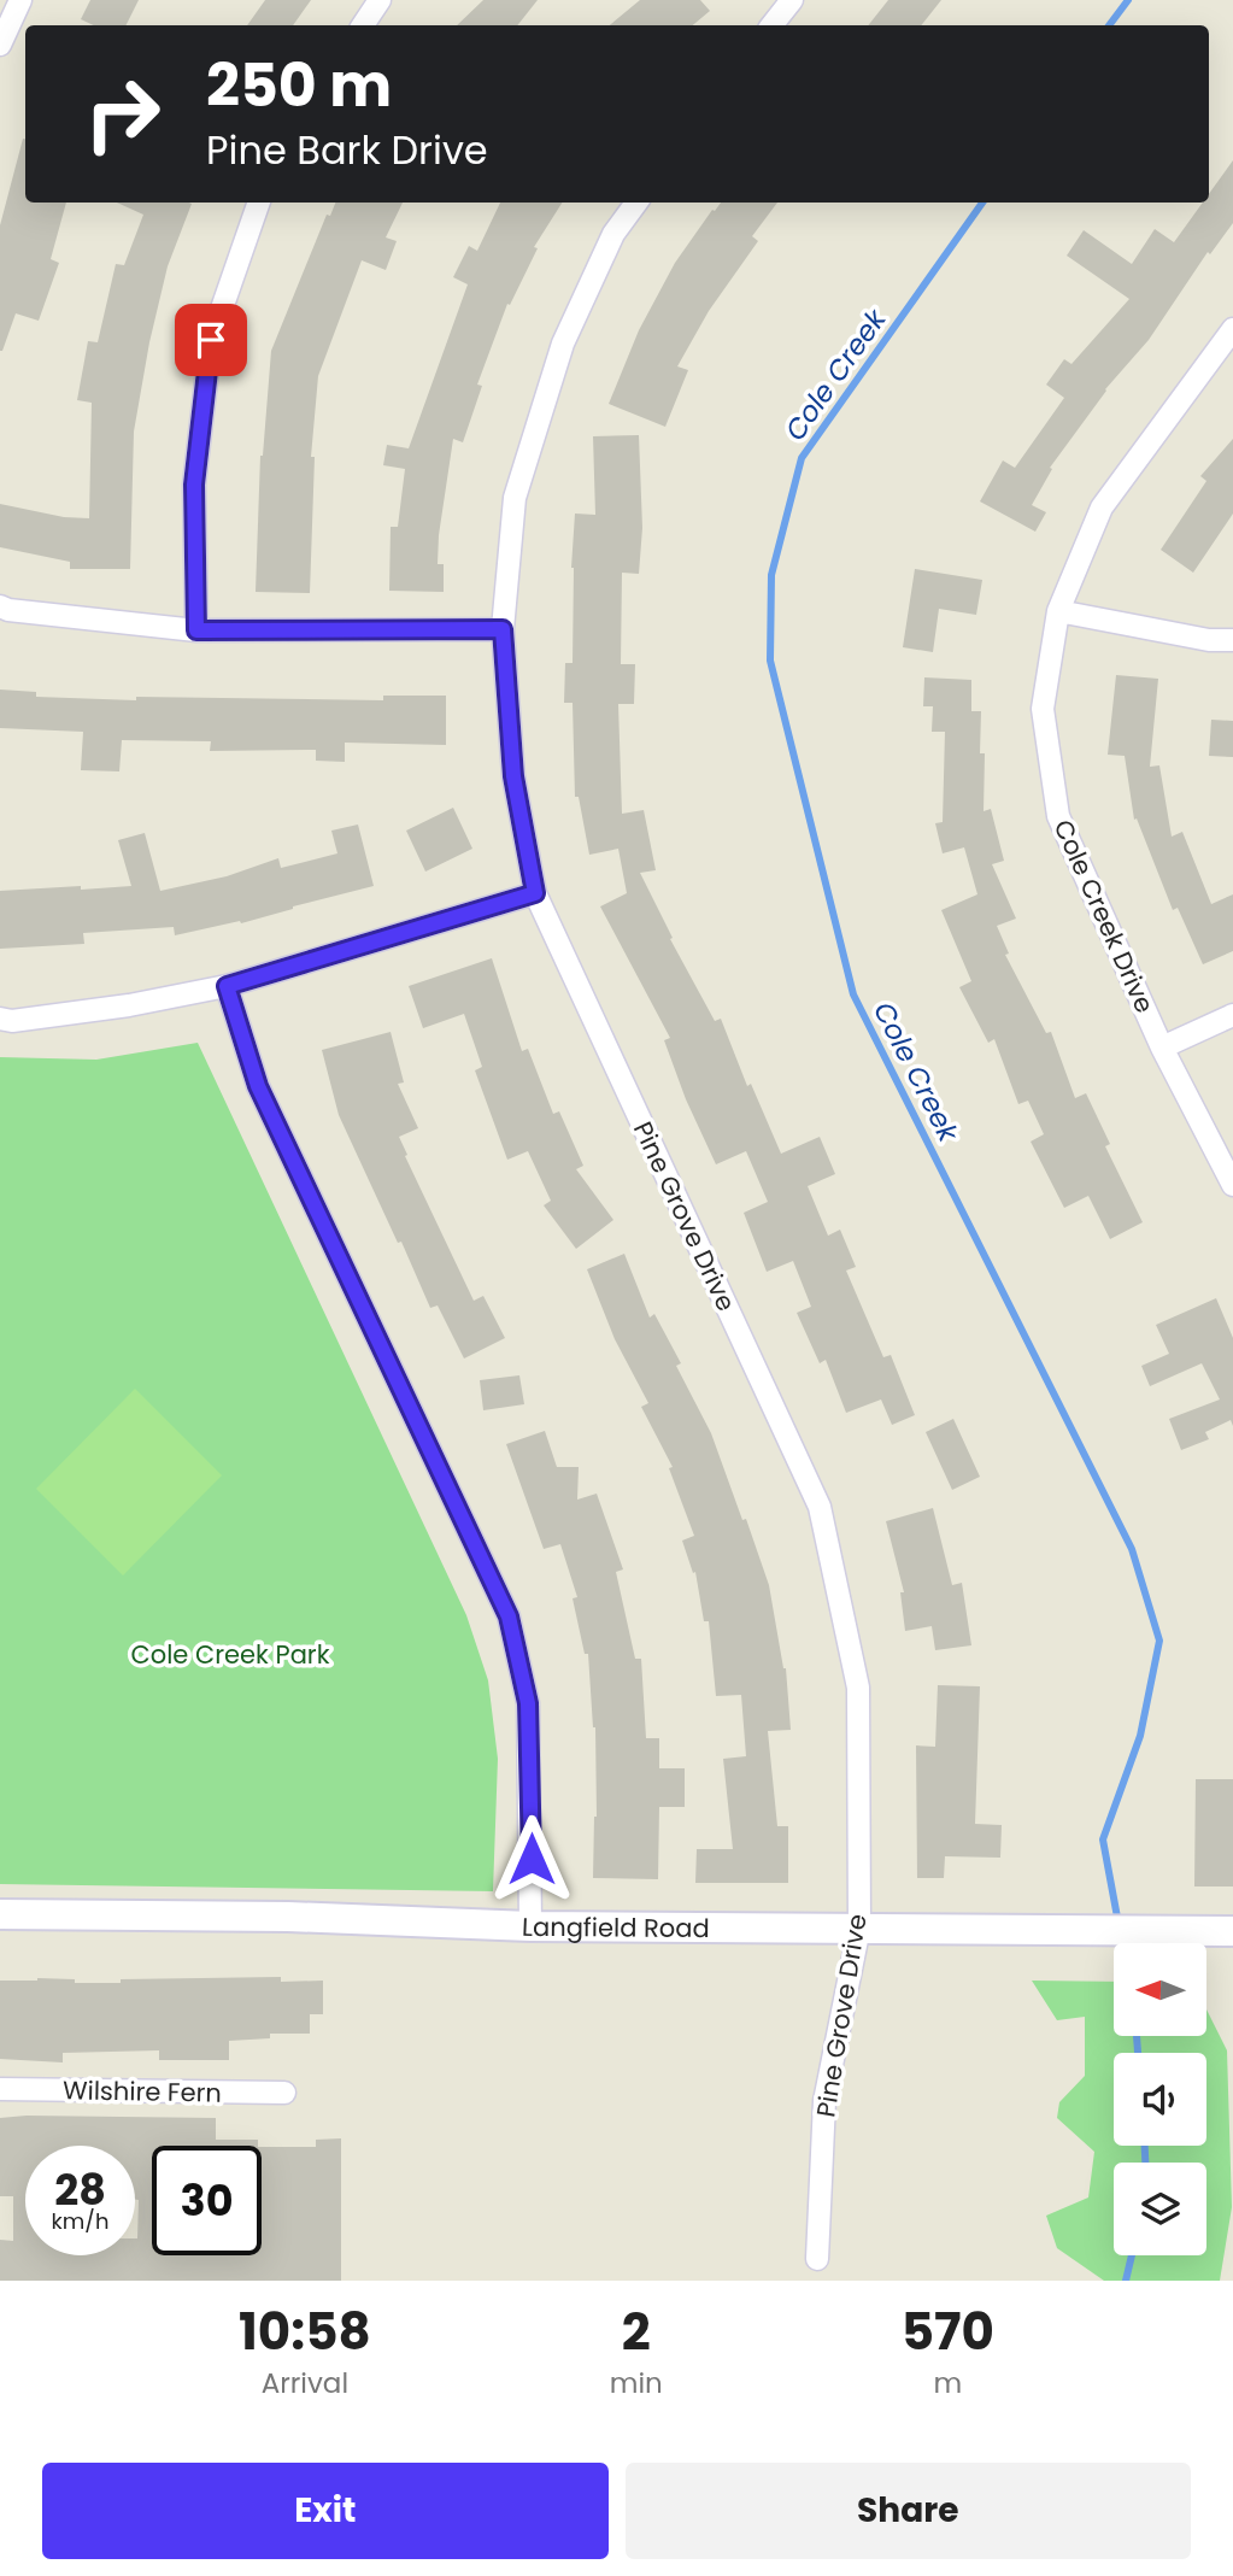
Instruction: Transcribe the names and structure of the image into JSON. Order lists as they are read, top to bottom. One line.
{"streets":{"street":["Cole Creek Drive","Pine Grove Drive","Langfield Road","Wilshire Fern"]},"crossings":[["Pine Grove Drive","Langfield Road"]],"water":["Cole Creek"],"parks":["Cole Creek Park"],"north":"left","page":{"turn":["250 m","Pine Bark Drive"],"speed":"28 km/h","limit":"30","eta":["10:58","Arrival","2","min","570","m"],"buttons":["Exit","Share"]}}
